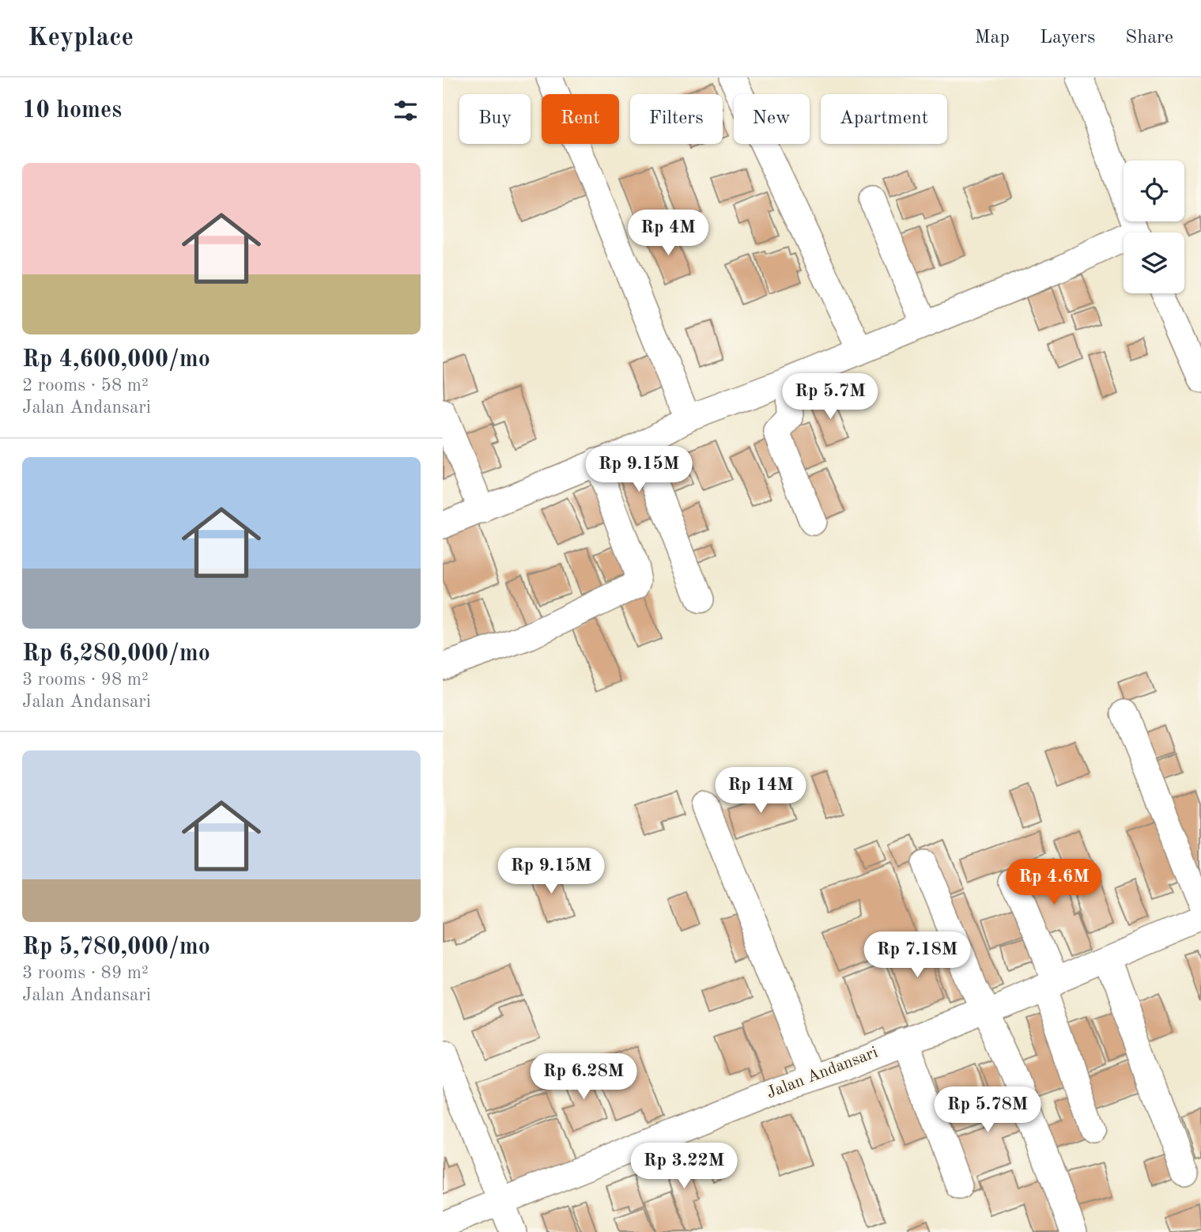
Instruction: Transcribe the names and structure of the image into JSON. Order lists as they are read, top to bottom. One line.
{"streets":{"street":["Jalan Andansari"]},"page":{"header":"Keyplace","nav":["Map","Layers","Share"],"heading":"10 homes","chip":["Buy","Rent","Filters","New","Apartment"],"list":[{"name":"Rp 4,600,000/mo","note":"2 rooms · 58 m² · Jalan Andansari"},{"name":"Rp 6,280,000/mo","note":"3 rooms · 98 m² · Jalan Andansari"},{"name":"Rp 5,780,000/mo","note":"3 rooms · 89 m² · Jalan Andansari"}],"price":["Rp 4M","Rp 5.7M","Rp 9.15M","Rp 14M","Rp 9.15M","Rp 4.6M","Rp 7.18M","Rp 6.28M","Rp 5.78M","Rp 3.22M"]}}
